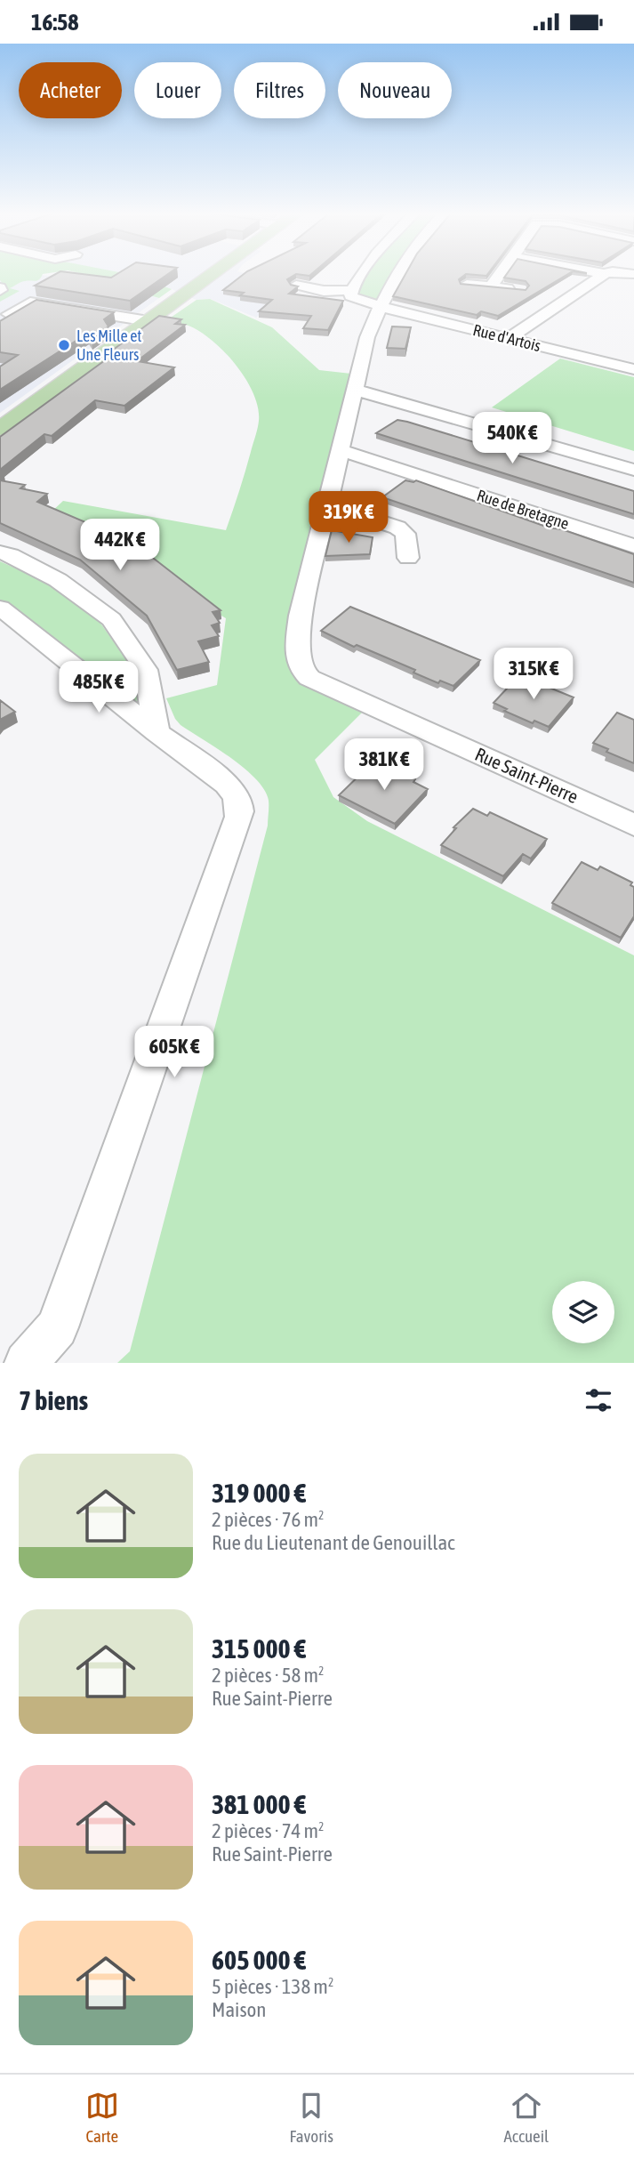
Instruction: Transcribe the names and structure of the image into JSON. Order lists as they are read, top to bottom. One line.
{"streets":{"street":["Rue d'Artois","Rue de Bretagne","Rue Saint-Pierre"]},"places":["Les Mille et Une Fleurs"],"page":{"status":"16:58","chip":["Acheter","Louer","Filtres","Nouveau"],"price":["540K €","319K €","442K €","315K €","485K €","381K €","605K €"],"heading":"7 biens","list":[{"name":"319 000 €","note":"2 pièces · 76 m² · Rue du Lieutenant de Genouillac"},{"name":"315 000 €","note":"2 pièces · 58 m² · Rue Saint-Pierre"},{"name":"381 000 €","note":"2 pièces · 74 m² · Rue Saint-Pierre"},{"name":"605 000 €","note":"5 pièces · 138 m² · Maison"}],"tabs":["Carte","Favoris","Accueil"]}}
